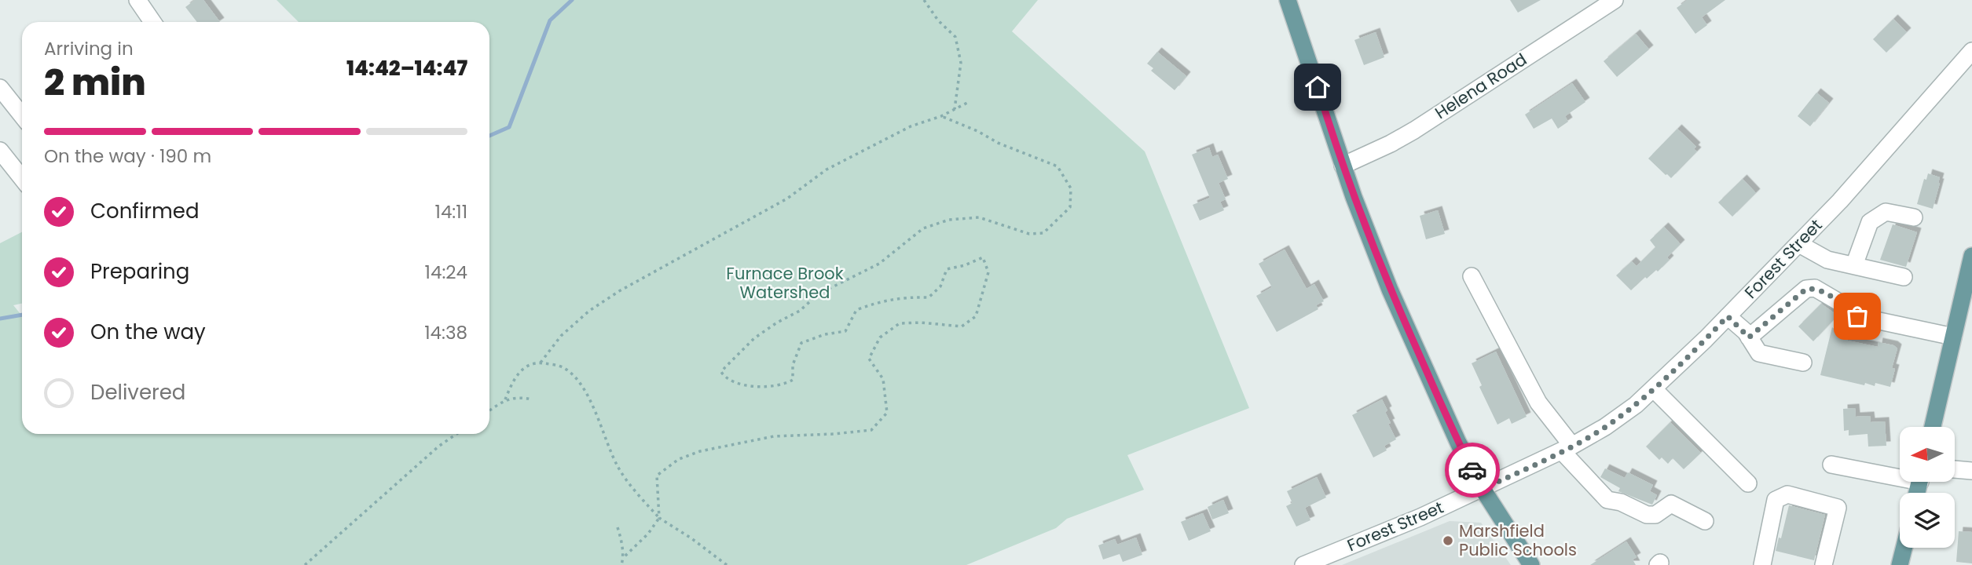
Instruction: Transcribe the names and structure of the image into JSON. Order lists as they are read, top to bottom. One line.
{"streets":{"street":["Helena Road","Forest Street"]},"parks":["Furnace Brook Watershed"],"places":["Marshfield Public Schools"],"north":"left","page":{"heading":["2 min","Arriving in","14:42–14:47"],"bar":"On the way · 190 m","list":[["Confirmed","14:11"],["Preparing","14:24"],["On the way","14:38"],"Delivered"]}}
